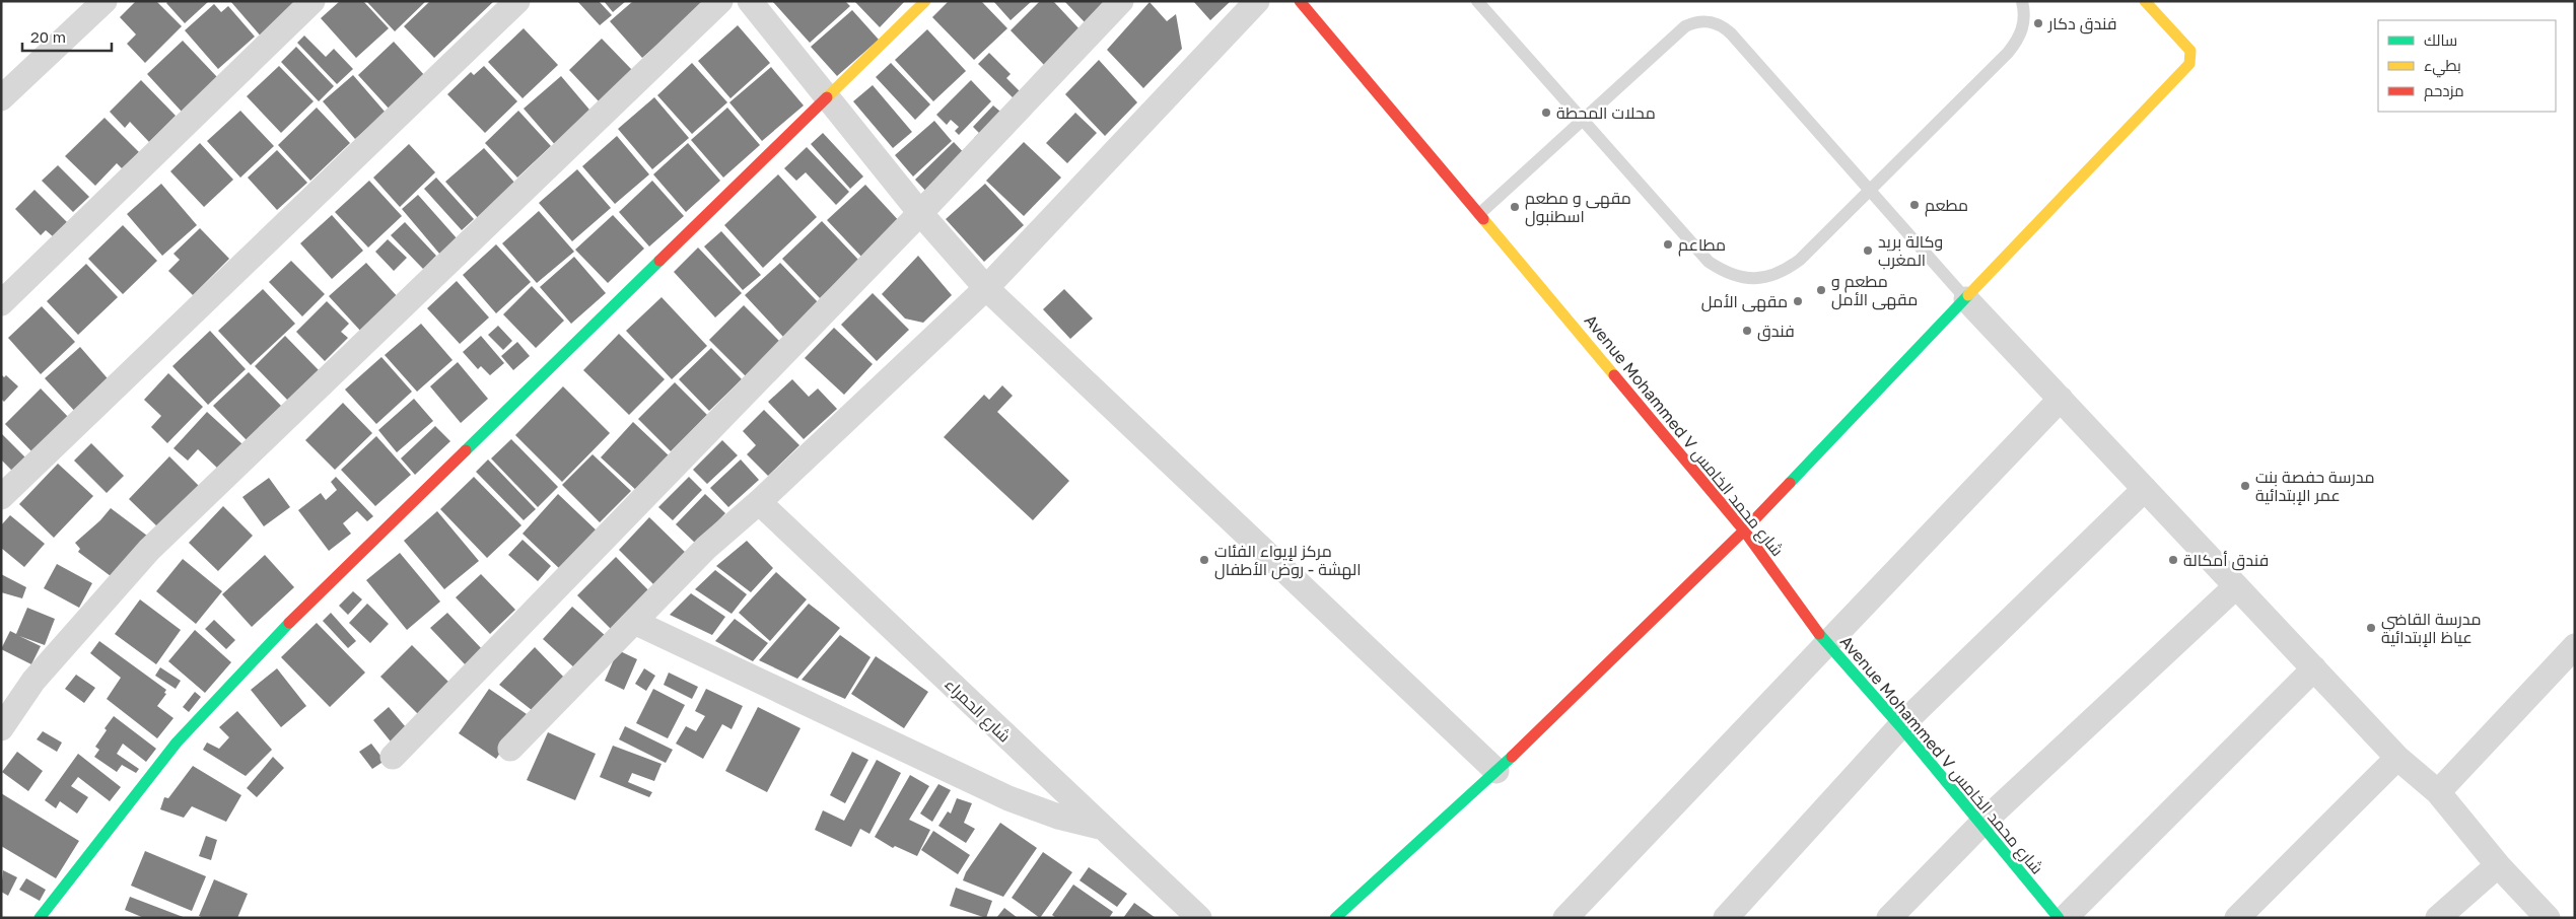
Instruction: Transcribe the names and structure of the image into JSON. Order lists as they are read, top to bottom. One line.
{"streets":{"street":["Avenue Mohammed V شارع محمد الخامس","شارع الحمراء"]},"places":["فندق دكار","محلات المحطة","مطعم","مقهى و مطعم اسطنبول","مطاعم","وكالة بريد المغرب","مطعم و مقهى الأمل","مقهى الأمل","فندق","مدرسة حفصة بنت عمر الإبتدائية","مركز لإيواء الفئات الهشة - روض الأطفال","فندق أمكالة","مدرسة القاضي عياظ الإبتدائية"],"legend":["سالك","بطيء","مزدحم"],"scale_bar":"20 m"}
